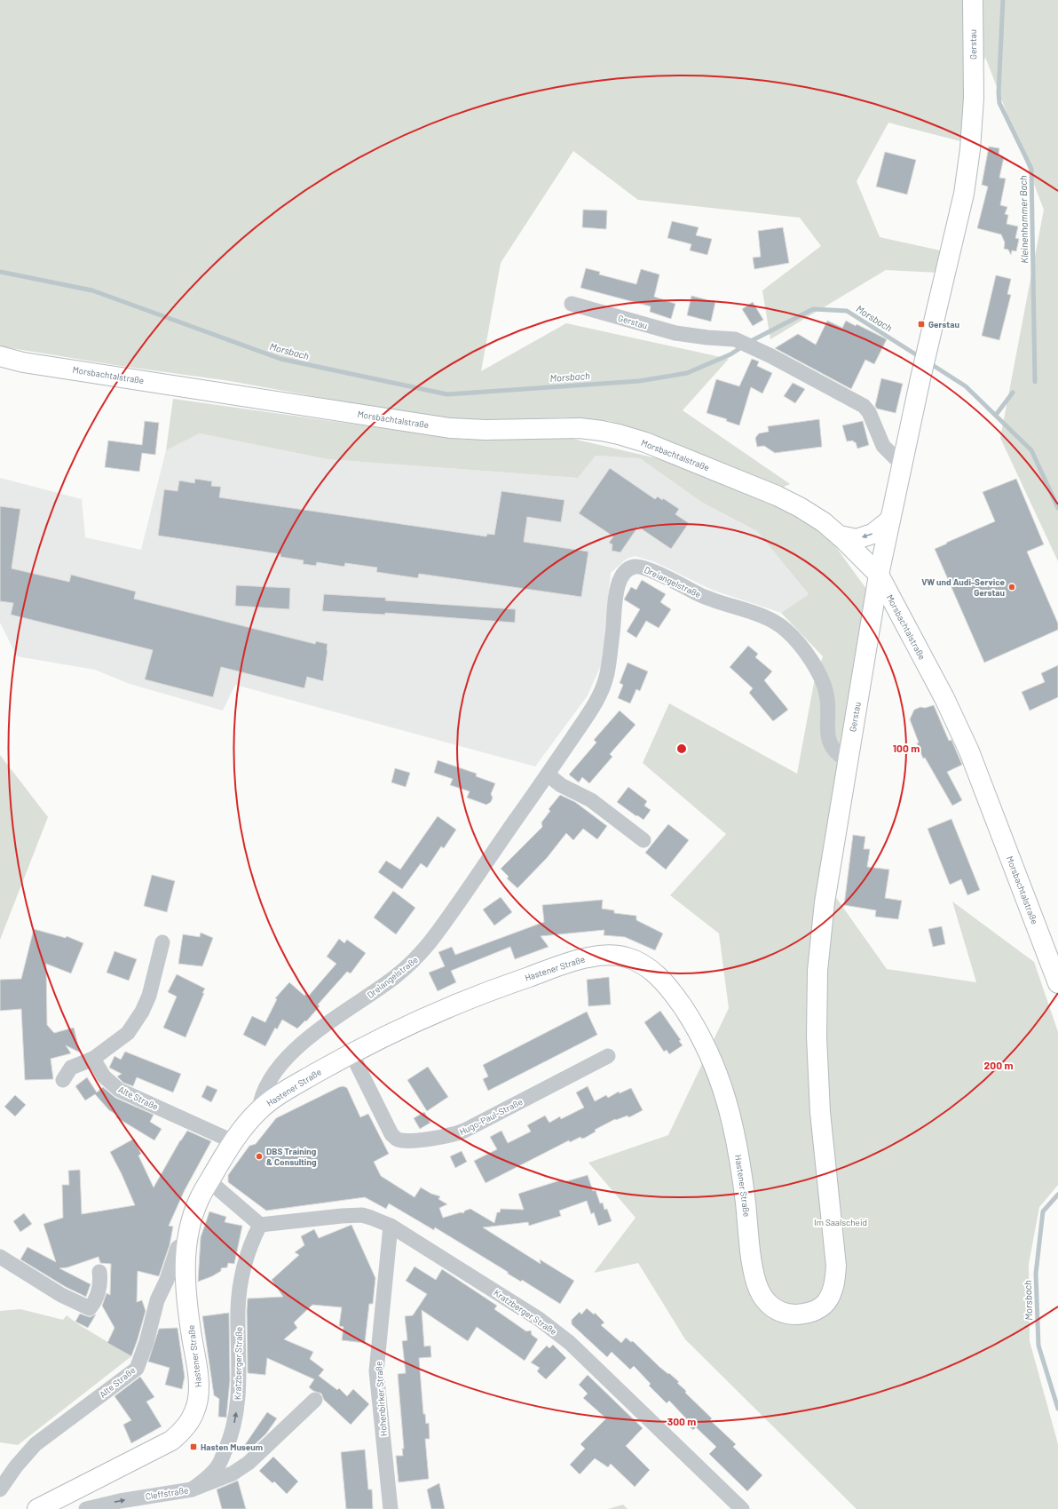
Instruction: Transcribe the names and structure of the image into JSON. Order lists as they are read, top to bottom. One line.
{"streets":{"main road":["Gerstau","Morsbachtalstraße","Hastener Straße"],"street":["Dreiangelstraße","Alte Straße","Hugo-Paul-Straße","Kratzberger Straße","Hohenbirker Straße","Cleffstraße"]},"crossings":[["Gerstau","Morsbachtalstraße"],["Gerstau","Dreiangelstraße"],["Gerstau","Hastener Straße"],["Dreiangelstraße","Hastener Straße"],["Hastener Straße","Alte Straße"],["Hastener Straße","Hugo-Paul-Straße"],["Kratzberger Straße","Hohenbirker Straße"],["Kratzberger Straße","Cleffstraße"]],"one_way":["Cleffstraße"],"water":["Kleinenhammer Bach","Morsbach"],"parks":["Im Saalscheid"],"places":{"transit":["Gerstau","Hasten Museum"],"other":["VW und Audi-Service Gerstau","DBS Training & Consulting"]},"rings":["100 m","200 m","300 m"]}
